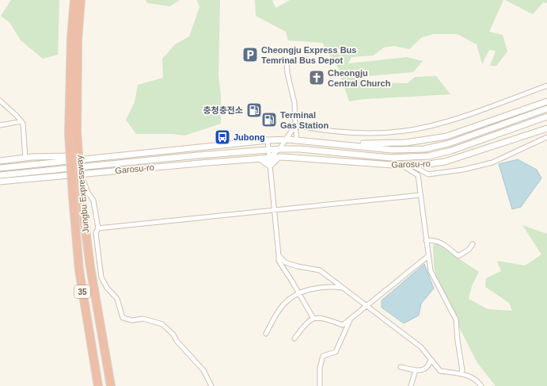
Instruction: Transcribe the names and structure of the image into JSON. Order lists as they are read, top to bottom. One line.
{"streets":{"highway":["Jungbu Expressway","35"],"main road":["Garosu-ro"]},"places":{"parking":["Cheongju Express Bus Temrinal Bus Depot"],"church":["Cheongju Central Church"],"fuel station":["충청충전소","Terminal Gas Station"],"bus stop":["Jubong"]}}
